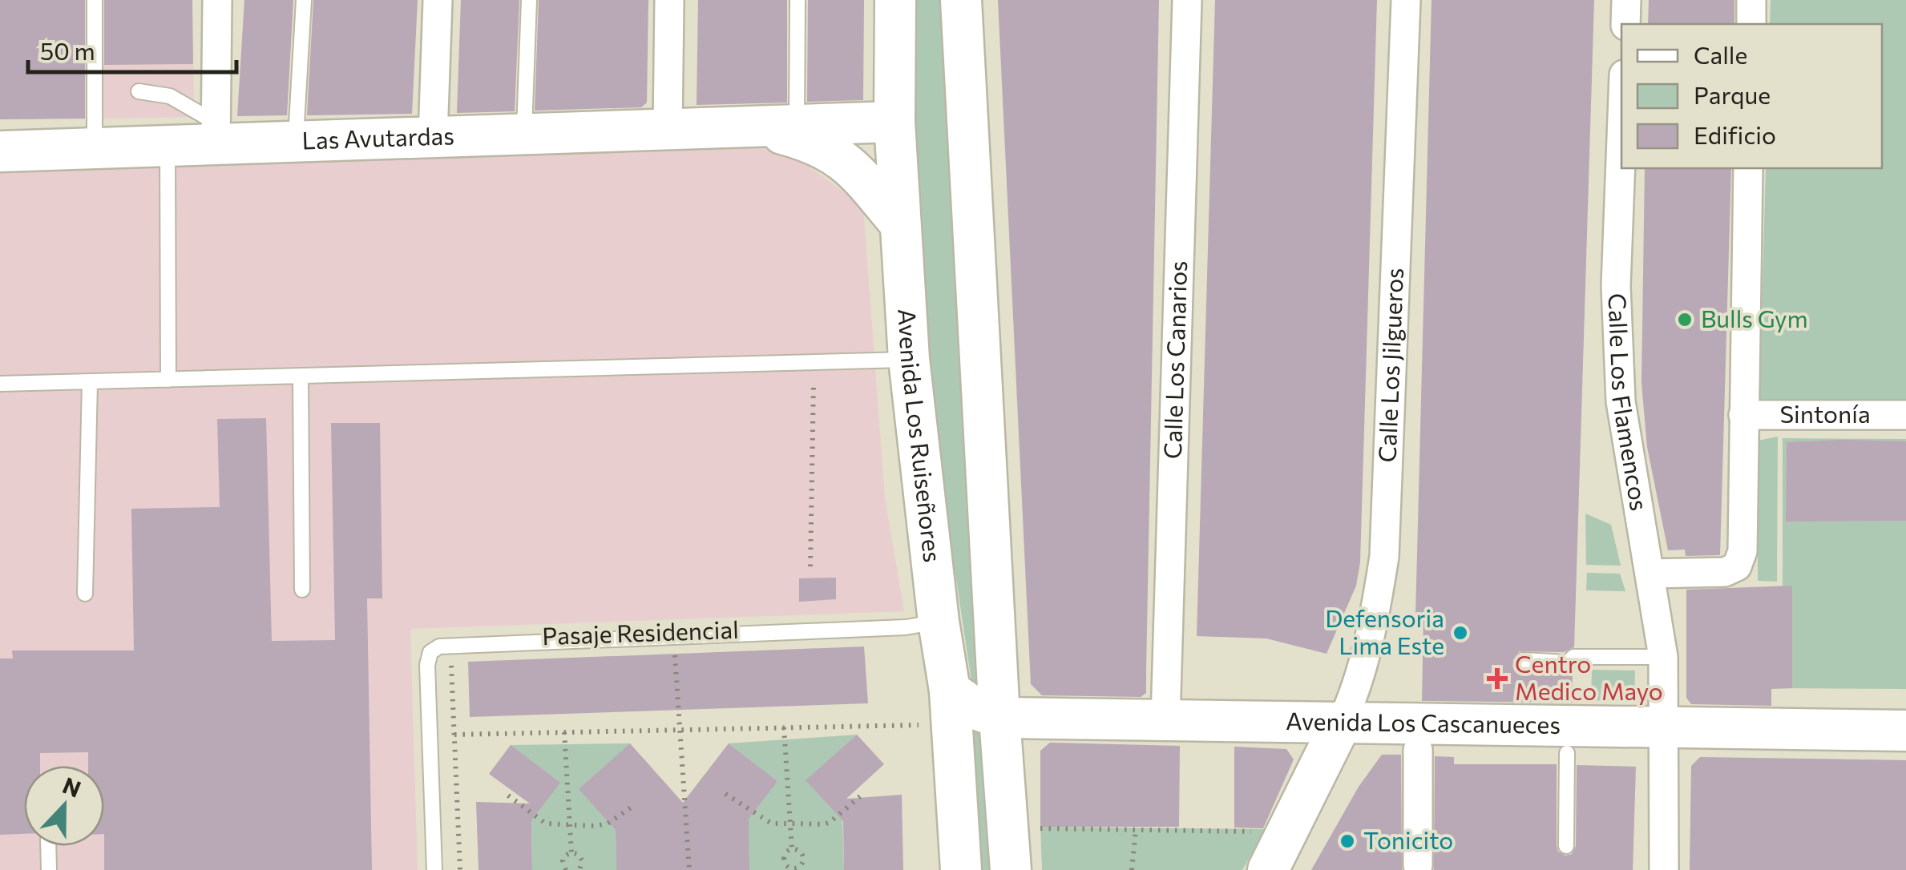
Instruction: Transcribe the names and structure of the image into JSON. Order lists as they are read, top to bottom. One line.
{"streets":{"street":["Las Avutardas","Calle Los Canarios","Calle Los Jilgueros","Calle Los Flamencos","Sintonía","Avenida Los Ruiseñores","Avenida Los Cascanueces"]},"crossings":[["Las Avutardas","Avenida Los Ruiseñores"],["Calle Los Canarios","Avenida Los Cascanueces"],["Calle Los Jilgueros","Avenida Los Cascanueces"],["Calle Los Flamencos","Avenida Los Cascanueces"],["Avenida Los Ruiseñores","Avenida Los Cascanueces"]],"places":{"other":["Bulls Gym","Defensoria Lima Este","Tonicito"],"health":["Centro Medico Mayo"]},"legend":["Calle","Parque","Edificio"],"scale_bar":"50 m","north":"top"}
